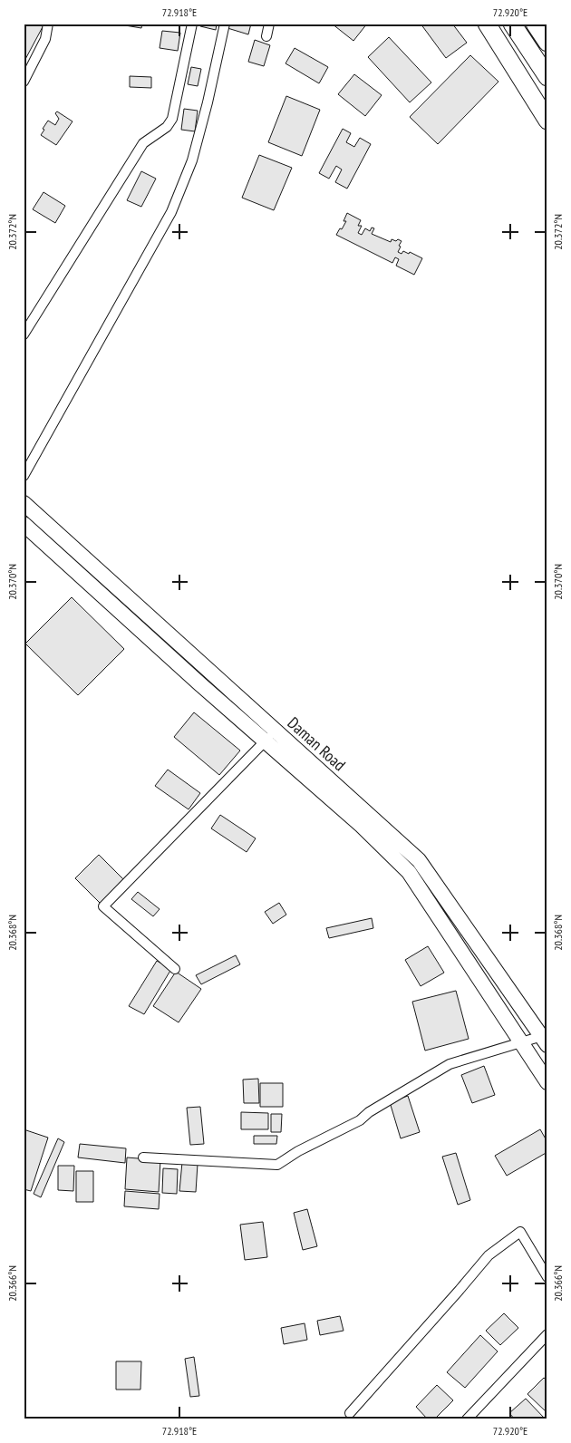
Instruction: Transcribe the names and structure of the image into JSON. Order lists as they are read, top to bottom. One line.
{"streets":{"main road":["Daman Road"]},"coordinates":["72.918°E","72.920°E","20.372°N","20.370°N","20.368°N","20.366°N"]}
